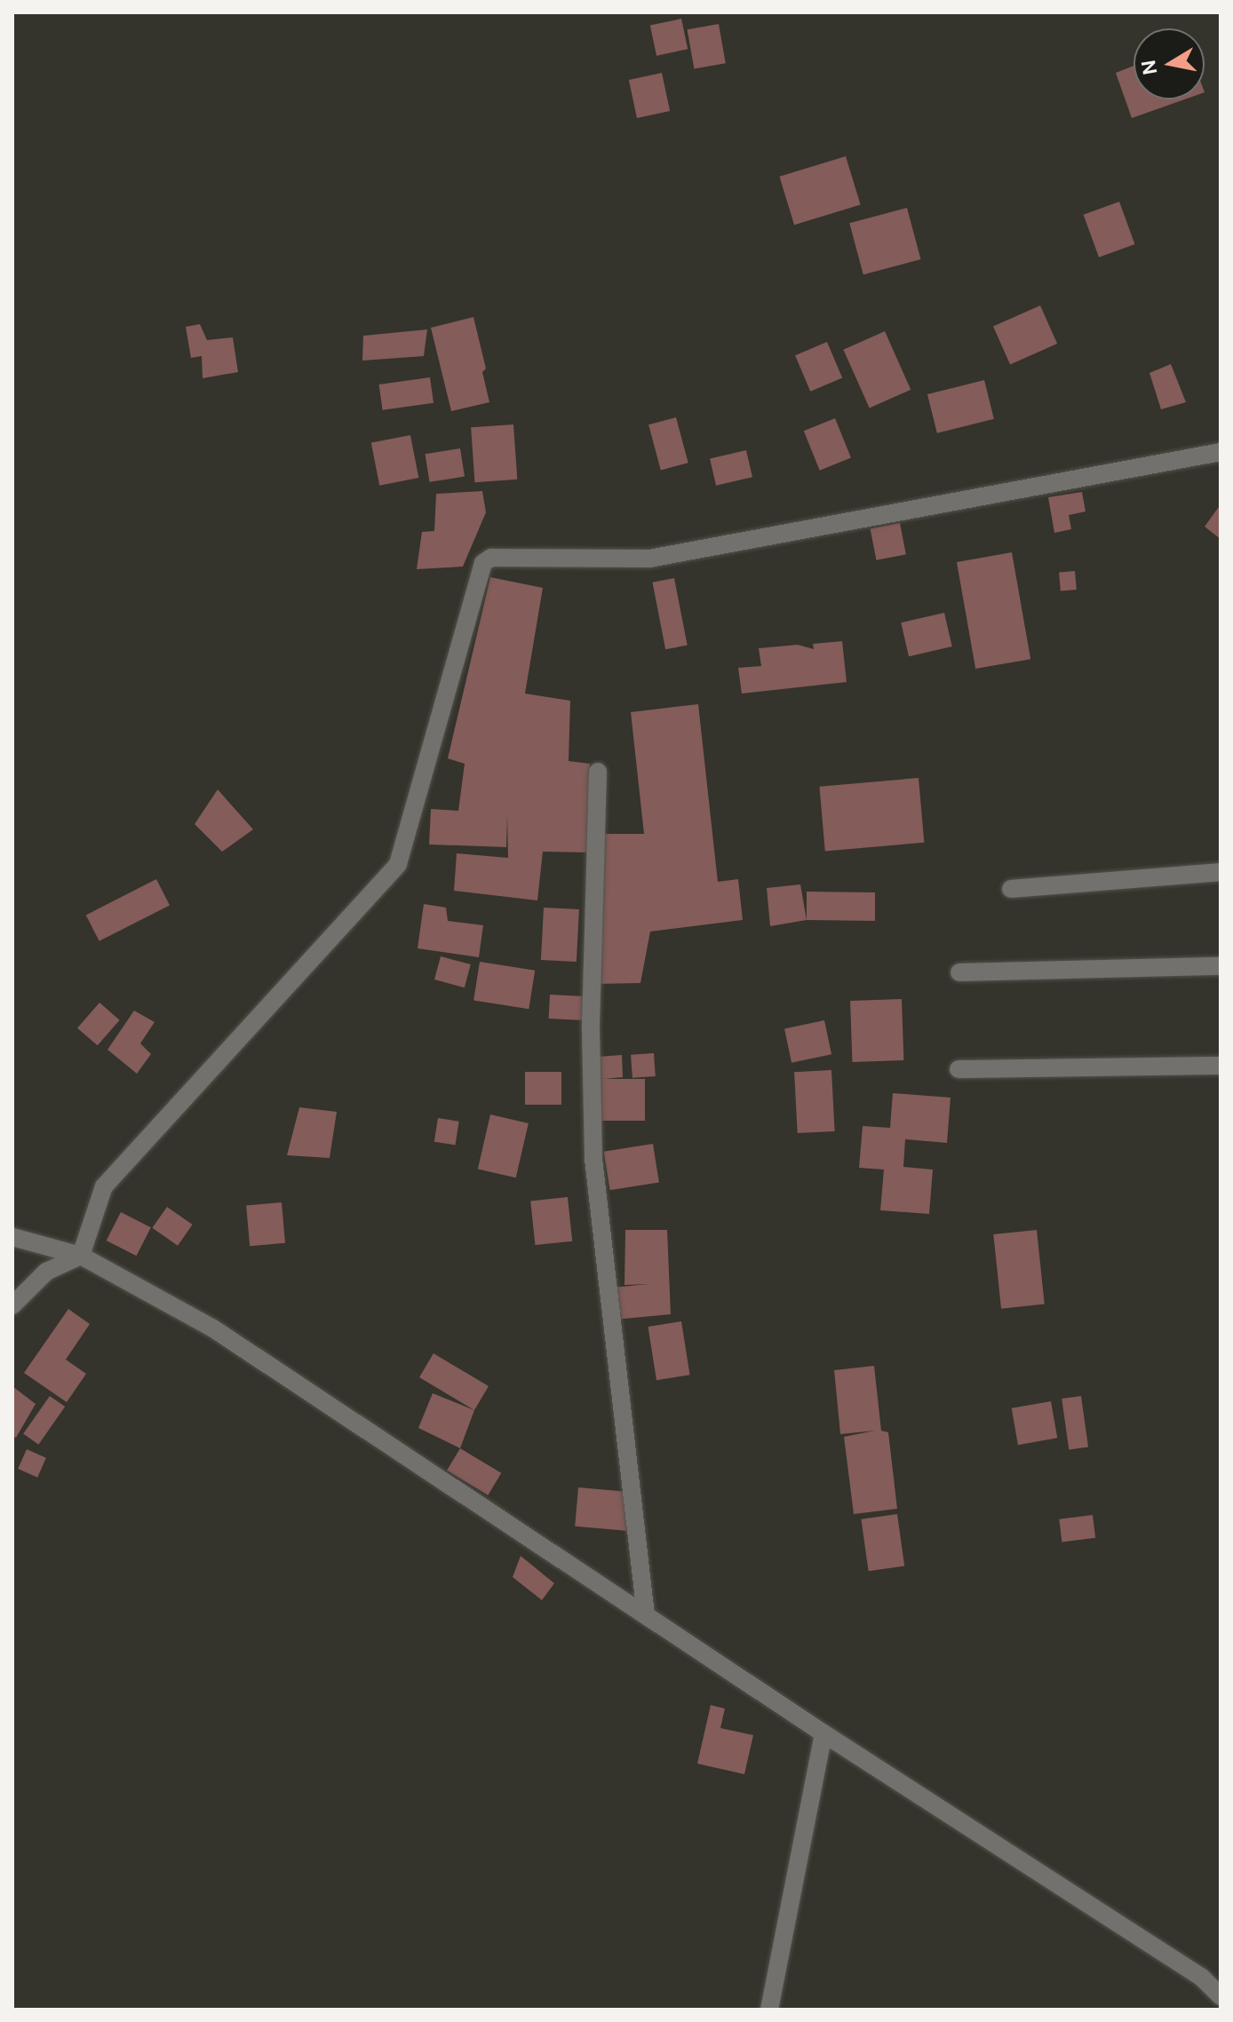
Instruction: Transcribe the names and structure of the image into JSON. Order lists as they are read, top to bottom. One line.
{"north":"left"}
